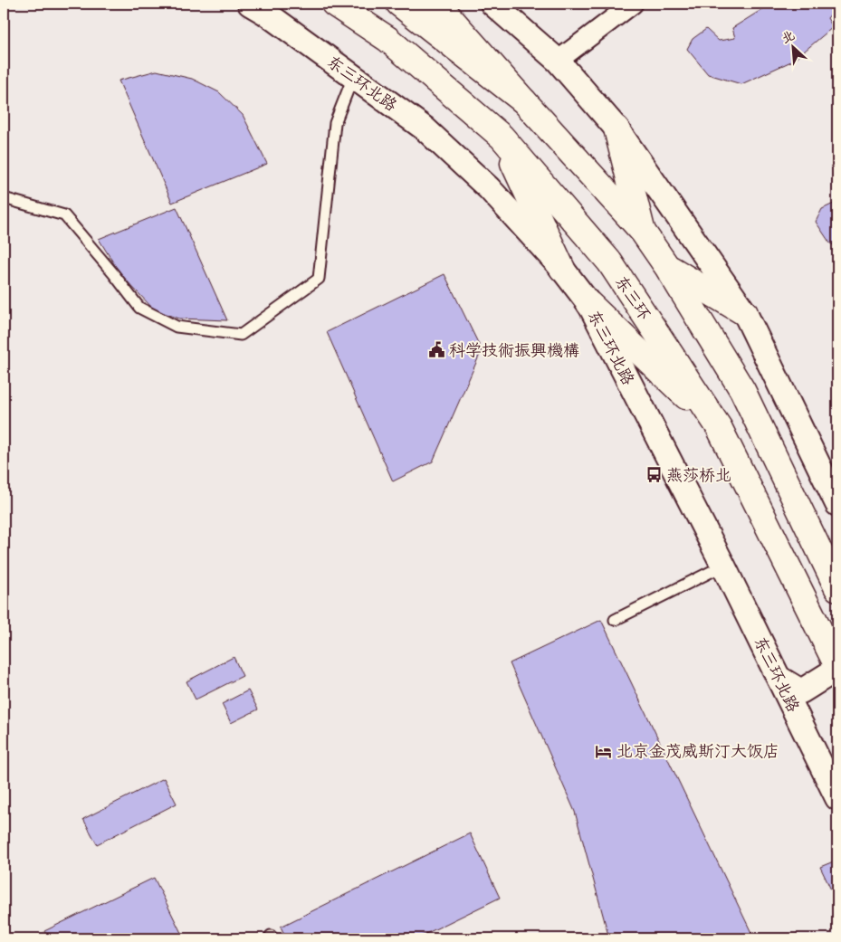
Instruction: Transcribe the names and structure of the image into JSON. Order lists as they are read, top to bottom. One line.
{"streets":{"highway":["东三环"],"street":["东三环北路"]},"places":{"public building":["科学技術振興機構"],"bus stop":["燕莎桥北"],"hotel":["北京金茂威斯汀大饭店"]},"north":"top left"}
